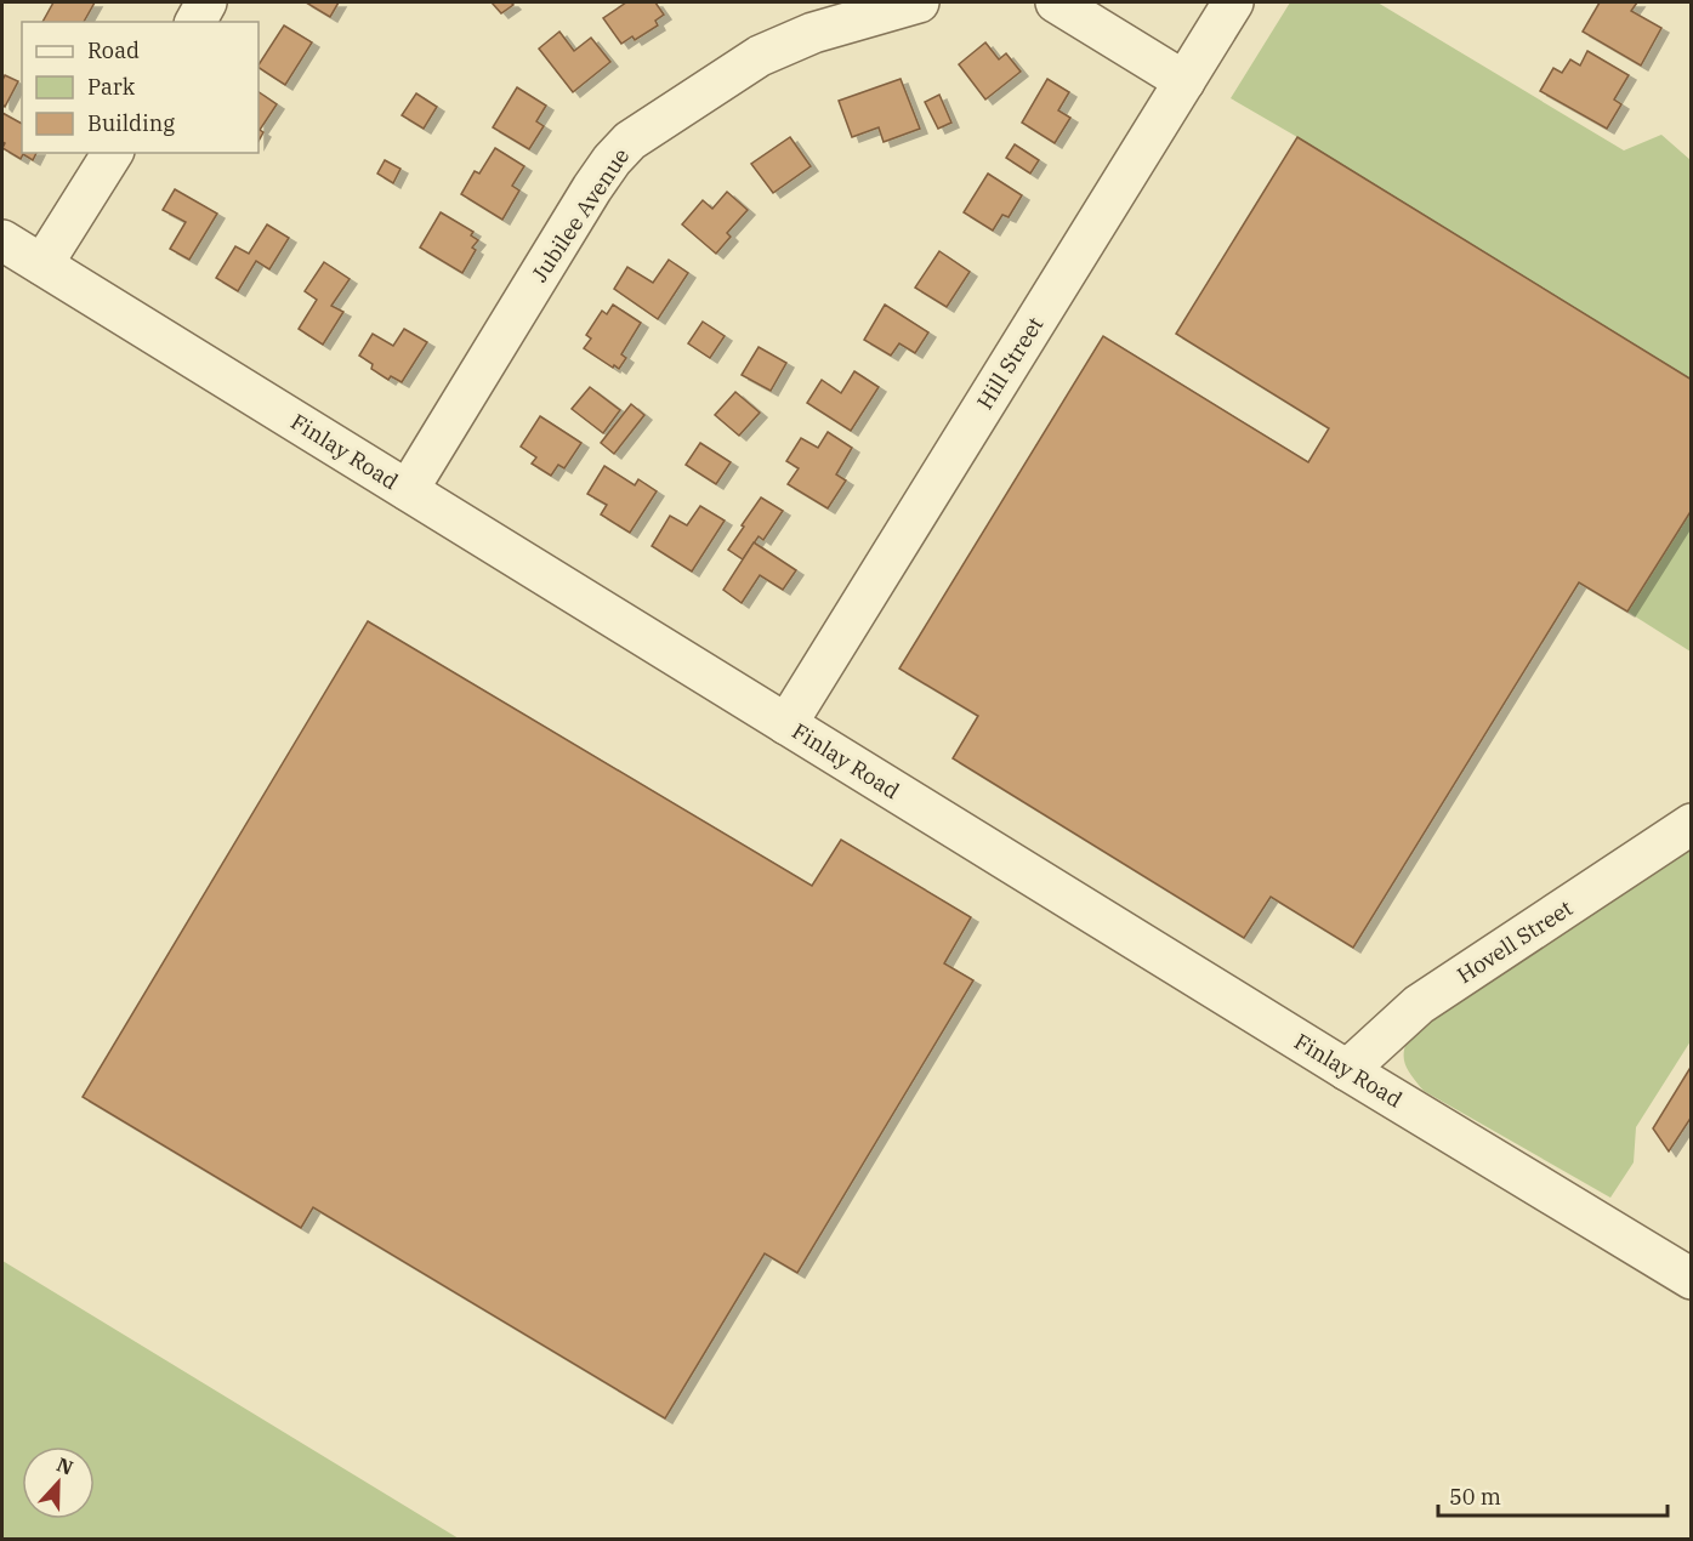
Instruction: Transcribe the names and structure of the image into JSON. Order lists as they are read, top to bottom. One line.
{"streets":{"street":["Jubilee Avenue","Hill Street","Finlay Road","Hovell Street"]},"crossings":[["Jubilee Avenue","Finlay Road"],["Hill Street","Finlay Road"],["Finlay Road","Hovell Street"]],"legend":["Road","Park","Building"],"scale_bar":"50 m","north":"top"}
